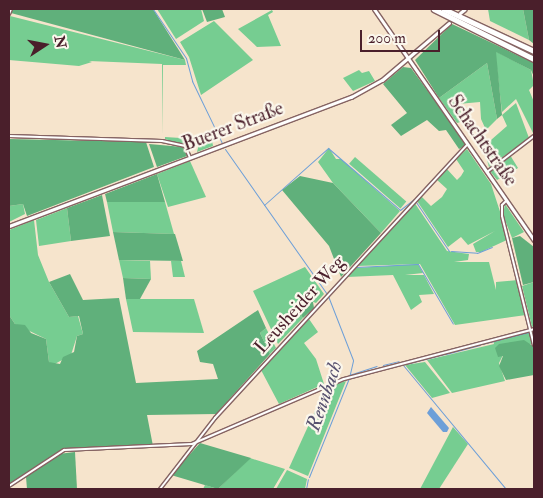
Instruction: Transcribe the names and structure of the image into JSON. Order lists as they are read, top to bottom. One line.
{"streets":{"main road":["Buerer Straße","Schachtstraße"],"street":["Leusheider Weg"]},"crossings":[["Buerer Straße","Schachtstraße"],["Schachtstraße","Leusheider Weg"]],"water":["Rennbach"],"scale_bar":"200 m","north":"right"}
